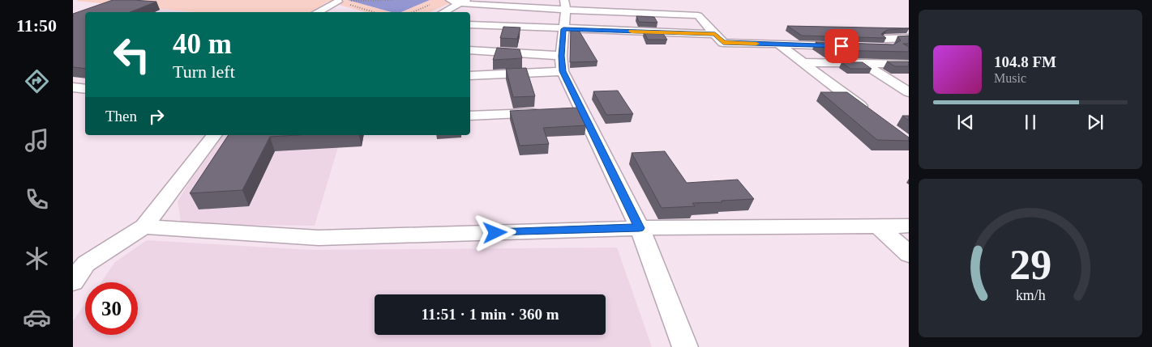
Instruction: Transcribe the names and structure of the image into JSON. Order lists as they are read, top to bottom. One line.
{"page":{"tabs":"11:50","turn":["40 m","Turn left"],"song":["104.8 FM","Music"],"then":"Then","limit":"30","trip":"11:51 · 1 min · 360 m","gauge":["29","km/h"]}}
